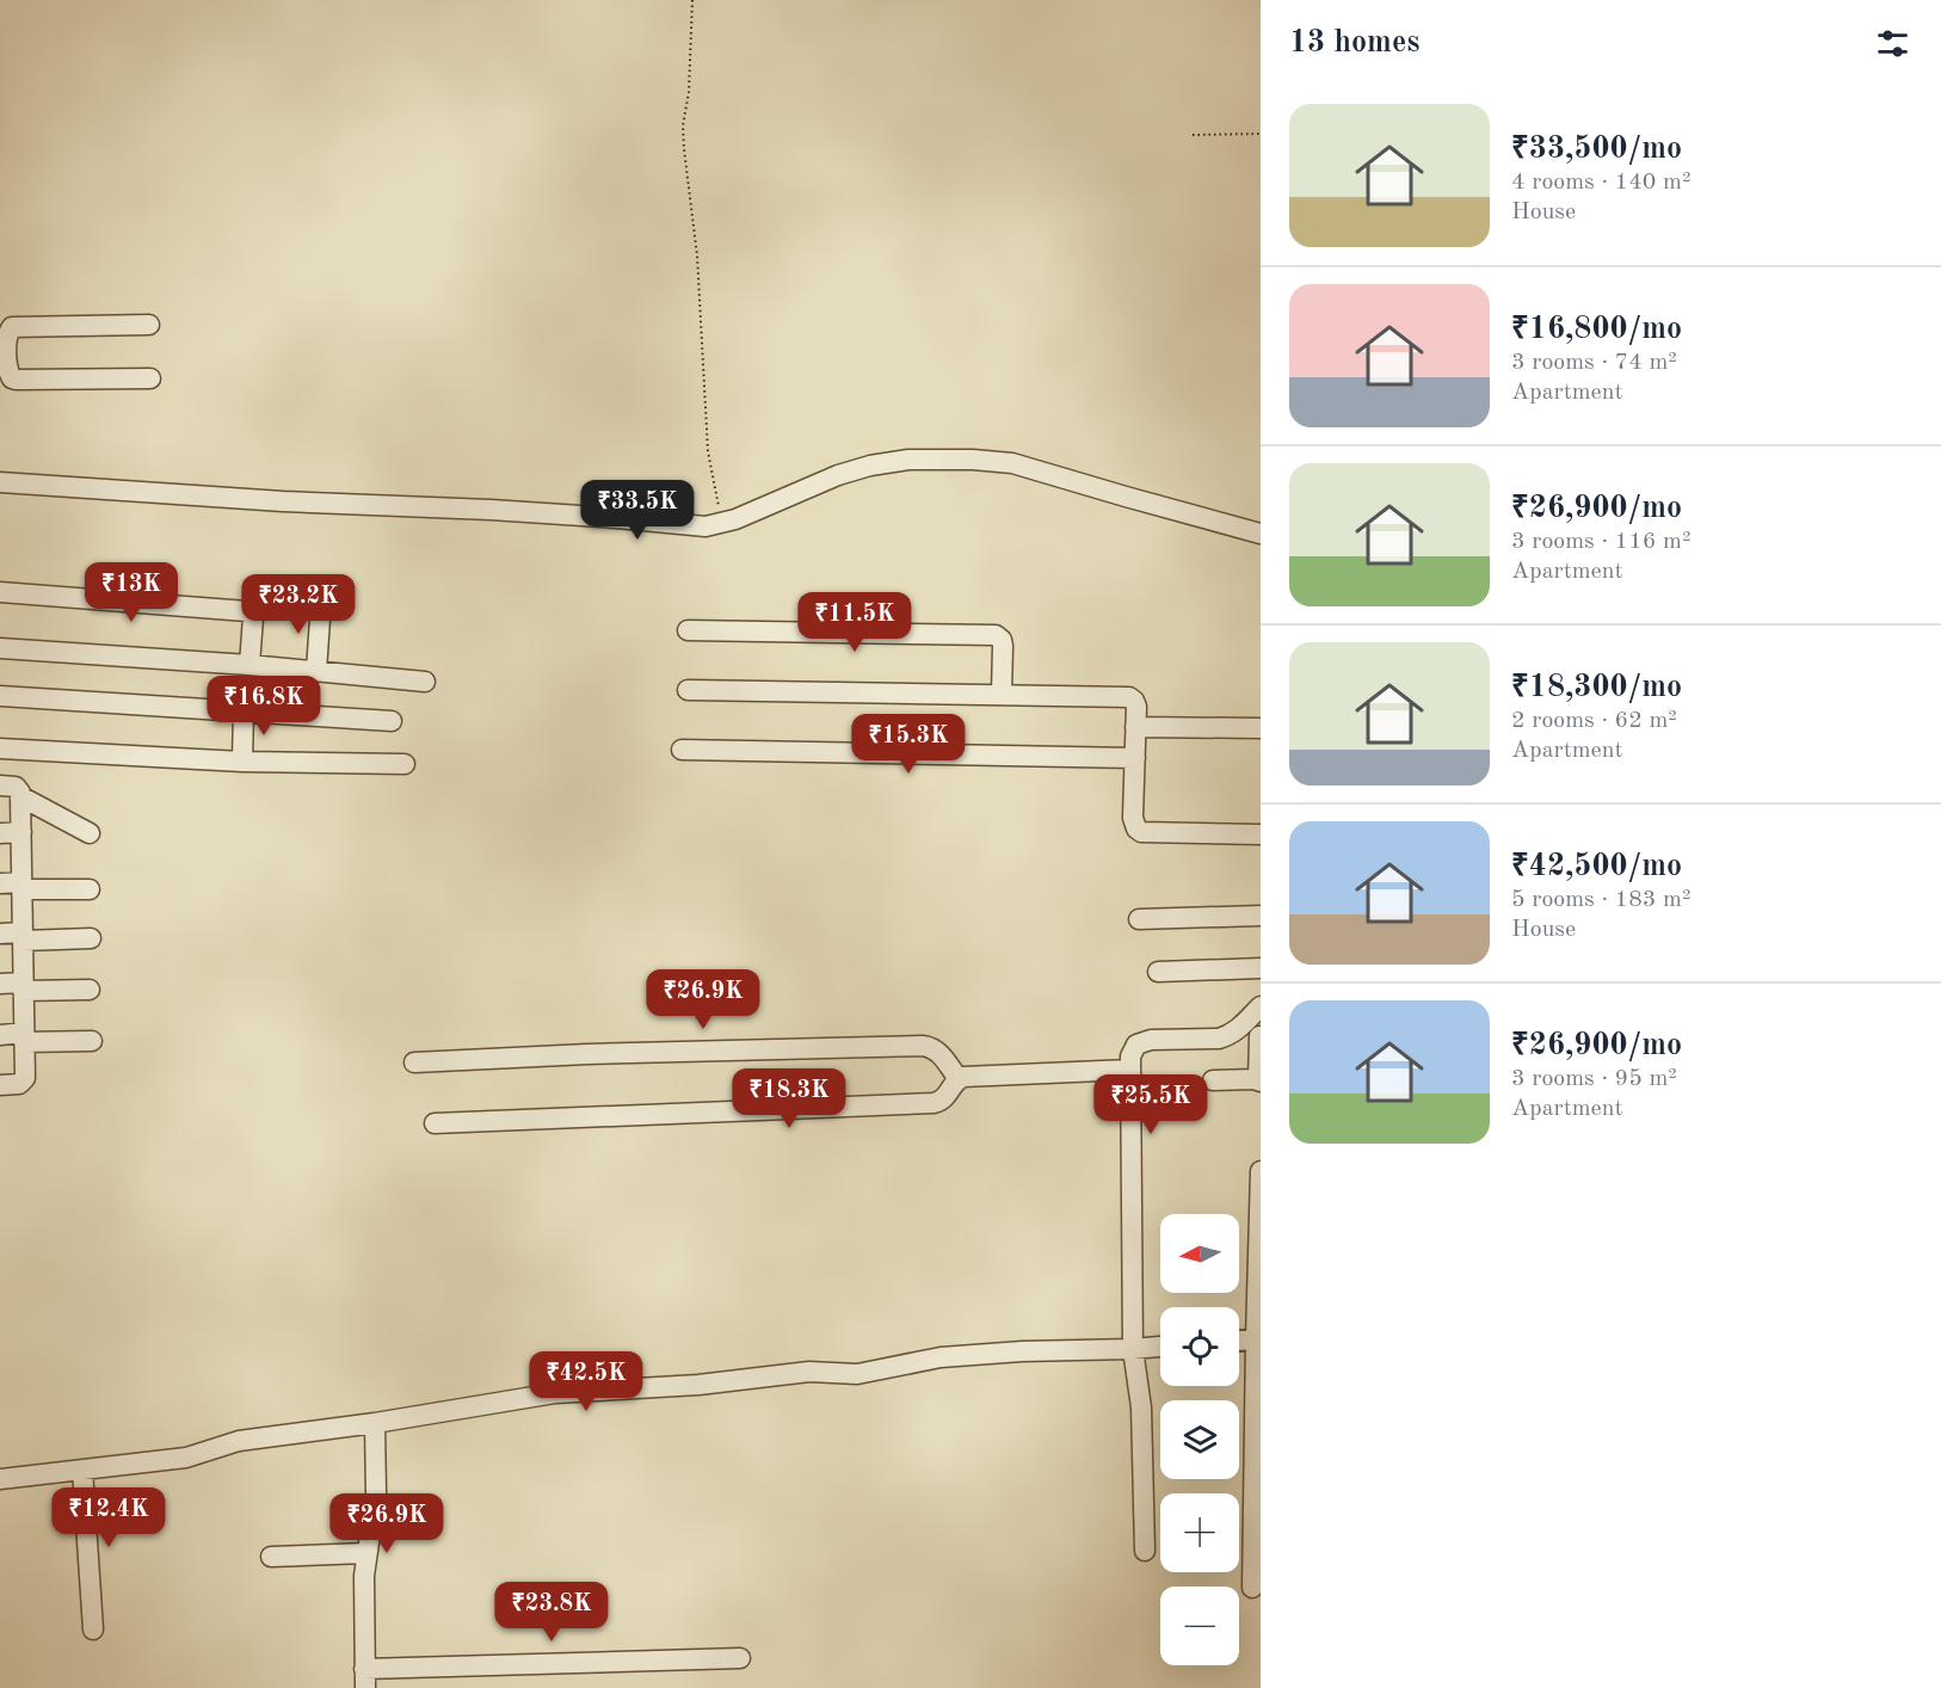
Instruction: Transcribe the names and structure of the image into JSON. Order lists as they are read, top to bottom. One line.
{"north":"left","page":{"heading":"13 homes","list":[{"name":"₹33,500/mo","note":"4 rooms · 140 m² · House"},{"name":"₹16,800/mo","note":"3 rooms · 74 m² · Apartment"},{"name":"₹26,900/mo","note":"3 rooms · 116 m² · Apartment"},{"name":"₹18,300/mo","note":"2 rooms · 62 m² · Apartment"},{"name":"₹42,500/mo","note":"5 rooms · 183 m² · House"},{"name":"₹26,900/mo","note":"3 rooms · 95 m² · Apartment"}],"price":["₹33.5K","₹13K","₹23.2K","₹11.5K","₹16.8K","₹15.3K","₹26.9K","₹18.3K","₹25.5K","₹42.5K","₹12.4K","₹26.9K","₹23.8K"],"map_buttons":["+","−"]}}
